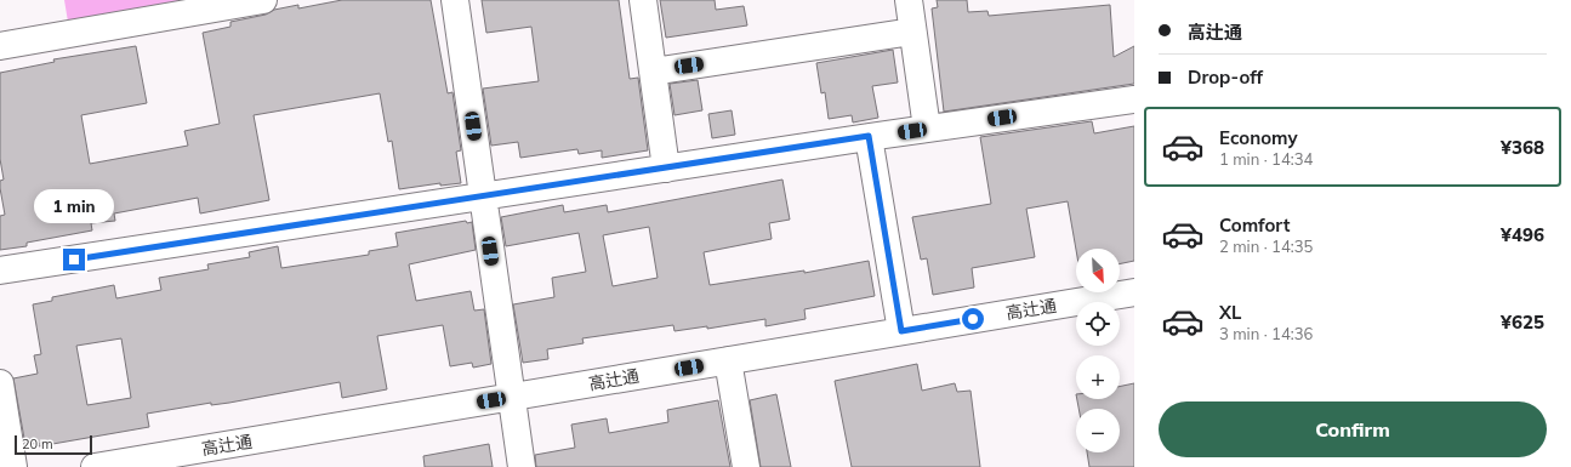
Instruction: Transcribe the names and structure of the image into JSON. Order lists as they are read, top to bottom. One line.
{"streets":{"street":["高辻通"]},"scale_bar":"20 m","north":"bottom right","page":{"banner":["高辻通","Drop-off"],"list":[{"name":"Economy","note":"1 min · 14:34","value":"¥368"},{"name":"Comfort","note":"2 min · 14:35","value":"¥496"},{"name":"XL","note":"3 min · 14:36","value":"¥625"}],"bubble":"1 min","map_buttons":["+","−"],"buttons":"Confirm","scale":"20 m"}}
